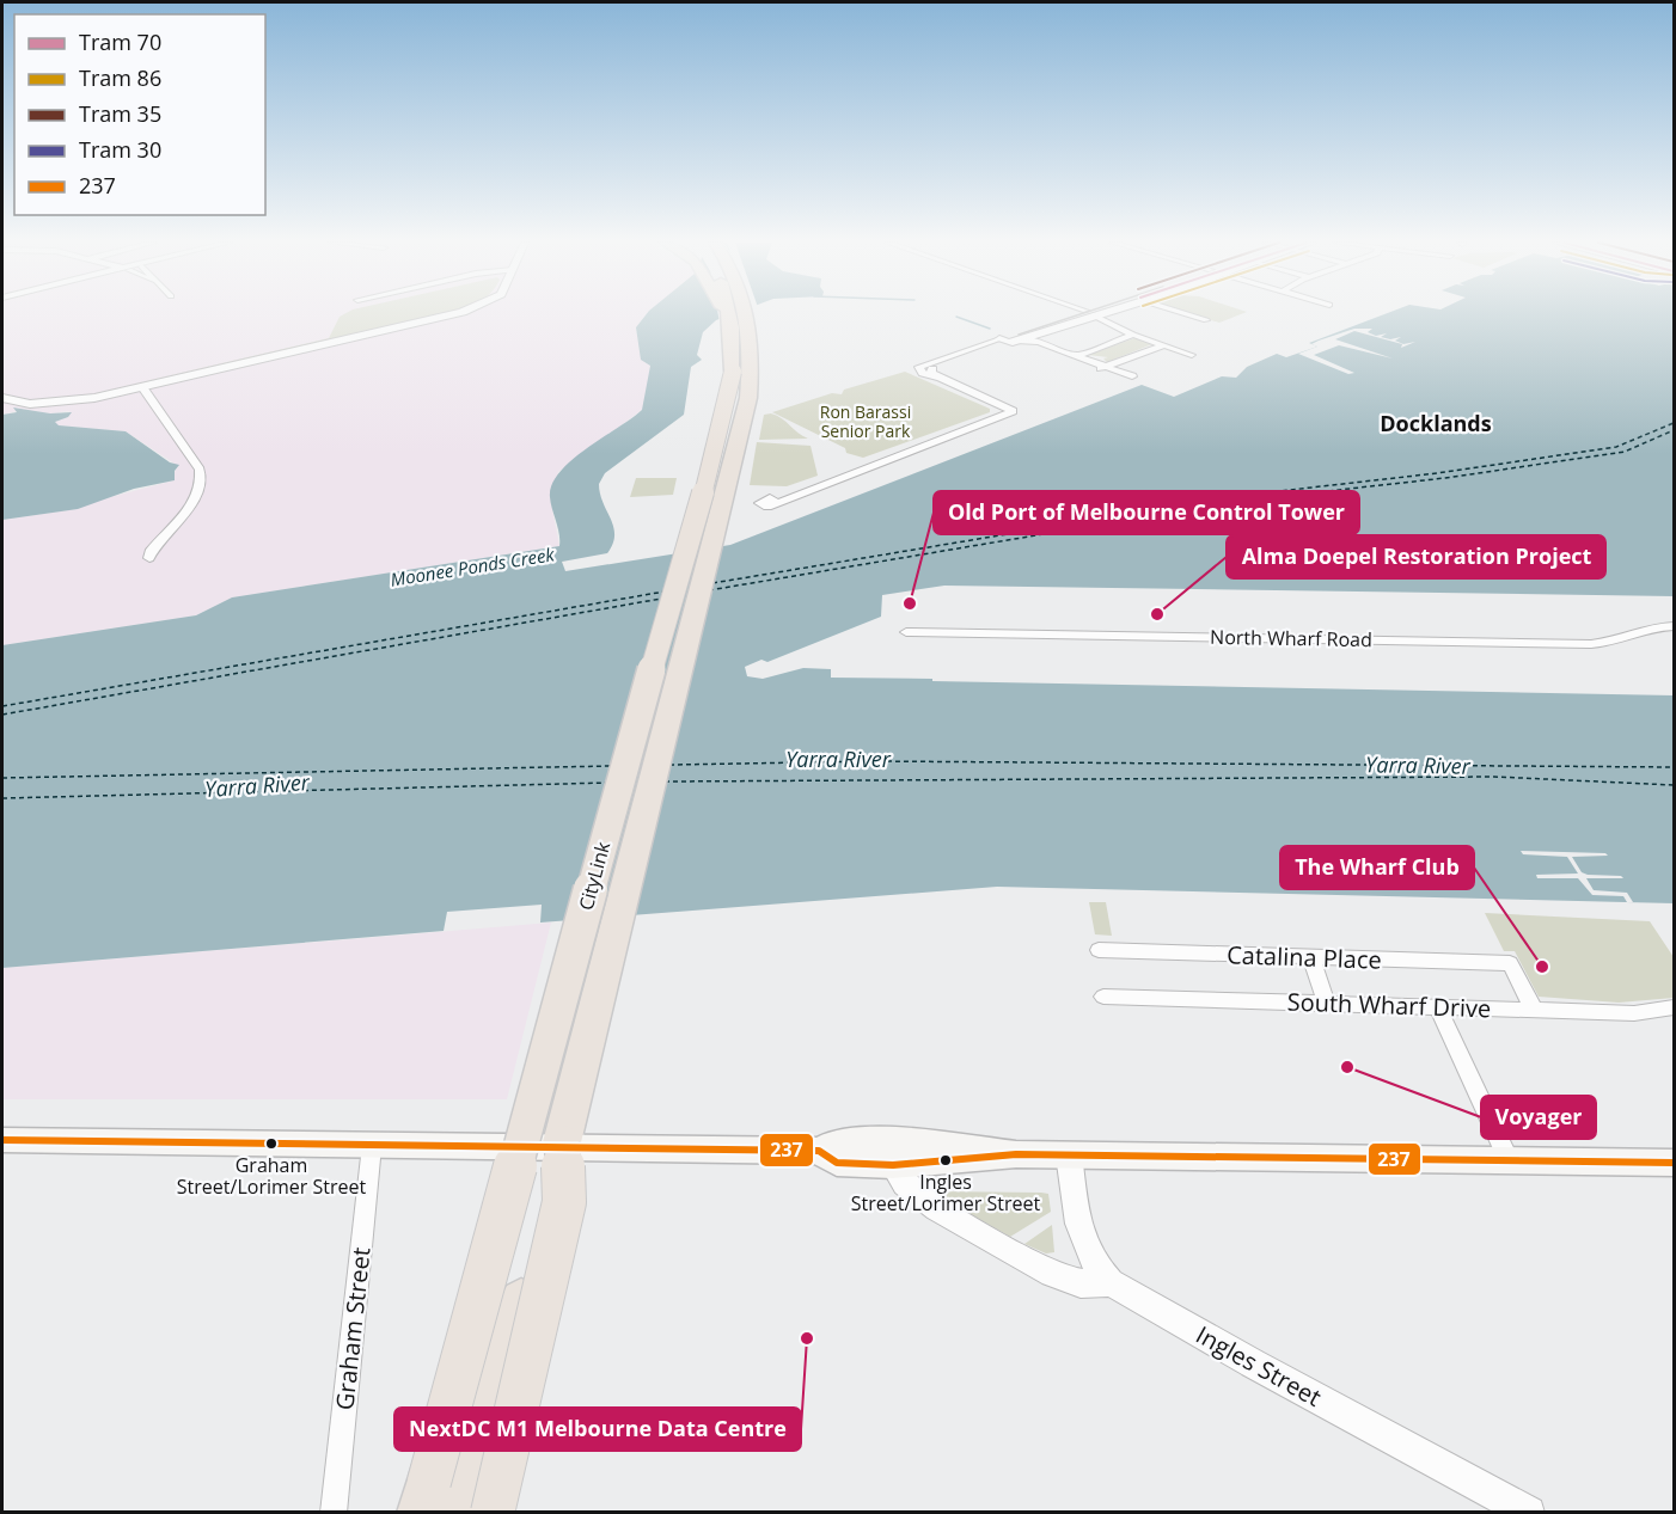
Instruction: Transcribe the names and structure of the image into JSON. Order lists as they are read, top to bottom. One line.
{"streets":{"highway":["CityLink"],"street":["North Wharf Road","Catalina Place","South Wharf Drive","Graham Street","Ingles Street"]},"crossings":[["Catalina Place","South Wharf Drive"]],"districts":["Docklands"],"water":["Moonee Ponds Creek","Yarra River"],"parks":["Ron Barassi Senior Park"],"places":["Old Port of Melbourne Control Tower","Alma Doepel Restoration Project","The Wharf Club","Voyager","Graham Street/Lorimer Street","Ingles Street/Lorimer Street","NextDC M1 Melbourne Data Centre"],"lines":["transit line 237"],"legend":["Tram 70","Tram 86","Tram 35","Tram 30","237"]}
